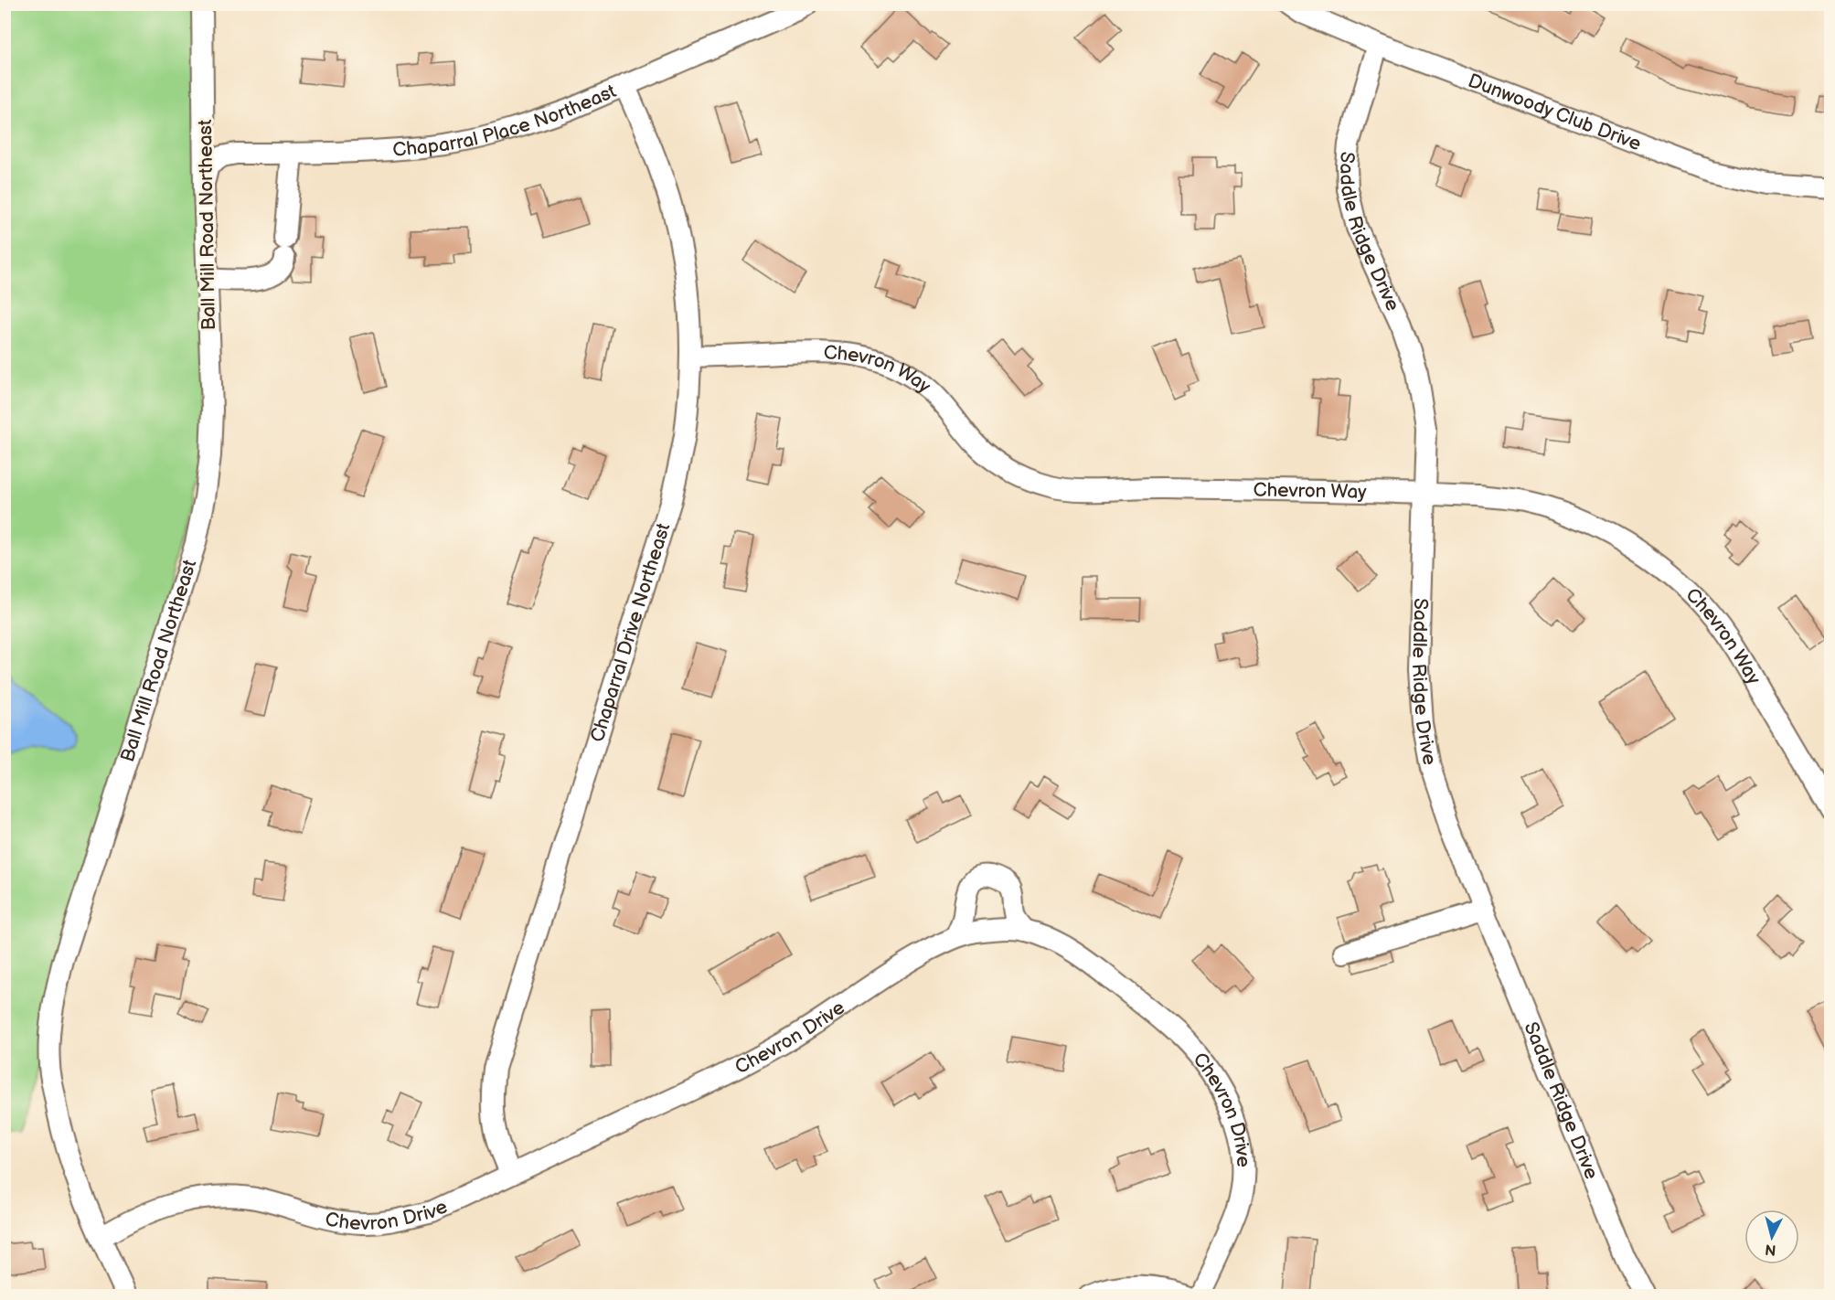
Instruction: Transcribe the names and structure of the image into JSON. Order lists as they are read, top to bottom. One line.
{"streets":{"street":["Dunwoody Club Drive","Chaparral Place Northeast","Ball Mill Road Northeast","Saddle Ridge Drive","Chevron Way","Chaparral Drive Northeast","Chevron Drive"]},"crossings":[["Dunwoody Club Drive","Saddle Ridge Drive"],["Chaparral Place Northeast","Ball Mill Road Northeast"],["Chaparral Place Northeast","Chaparral Drive Northeast"],["Ball Mill Road Northeast","Chevron Drive"],["Saddle Ridge Drive","Chevron Way"],["Chevron Way","Chaparral Drive Northeast"],["Chaparral Drive Northeast","Chevron Drive"]],"north":"bottom"}
